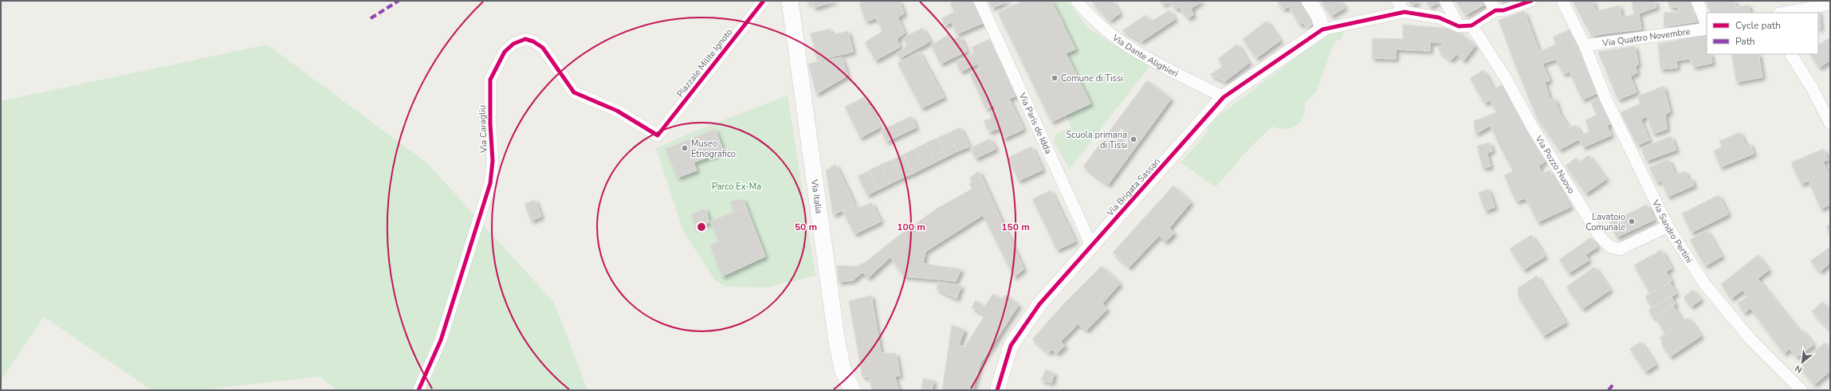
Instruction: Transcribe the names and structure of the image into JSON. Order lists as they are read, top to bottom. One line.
{"streets":{"main road":["Via Italia"],"street":["Via Quattro Novembre","Via Dante Alighieri","Piazzale Milite Ignoto","Via Paris de Idda","Via Caragliu","Via Pozzo Nuovo","Via Brigata Sassari","Via Sandro Pertini"]},"crossings":[["Via Quattro Novembre","Via Sandro Pertini"],["Via Dante Alighieri","Via Brigata Sassari"],["Piazzale Milite Ignoto","Via Caragliu"],["Via Paris de Idda","Via Brigata Sassari"],["Via Pozzo Nuovo","Via Sandro Pertini"]],"parks":["Parco Ex-Ma"],"places":["Comune di Tissi","Scuola primaria di Tissi","Museo Etnografico","Lavatoio Comunale"],"legend":["Cycle path","Path"],"north":"bottom left","rings":["50 m","100 m","150 m"]}
